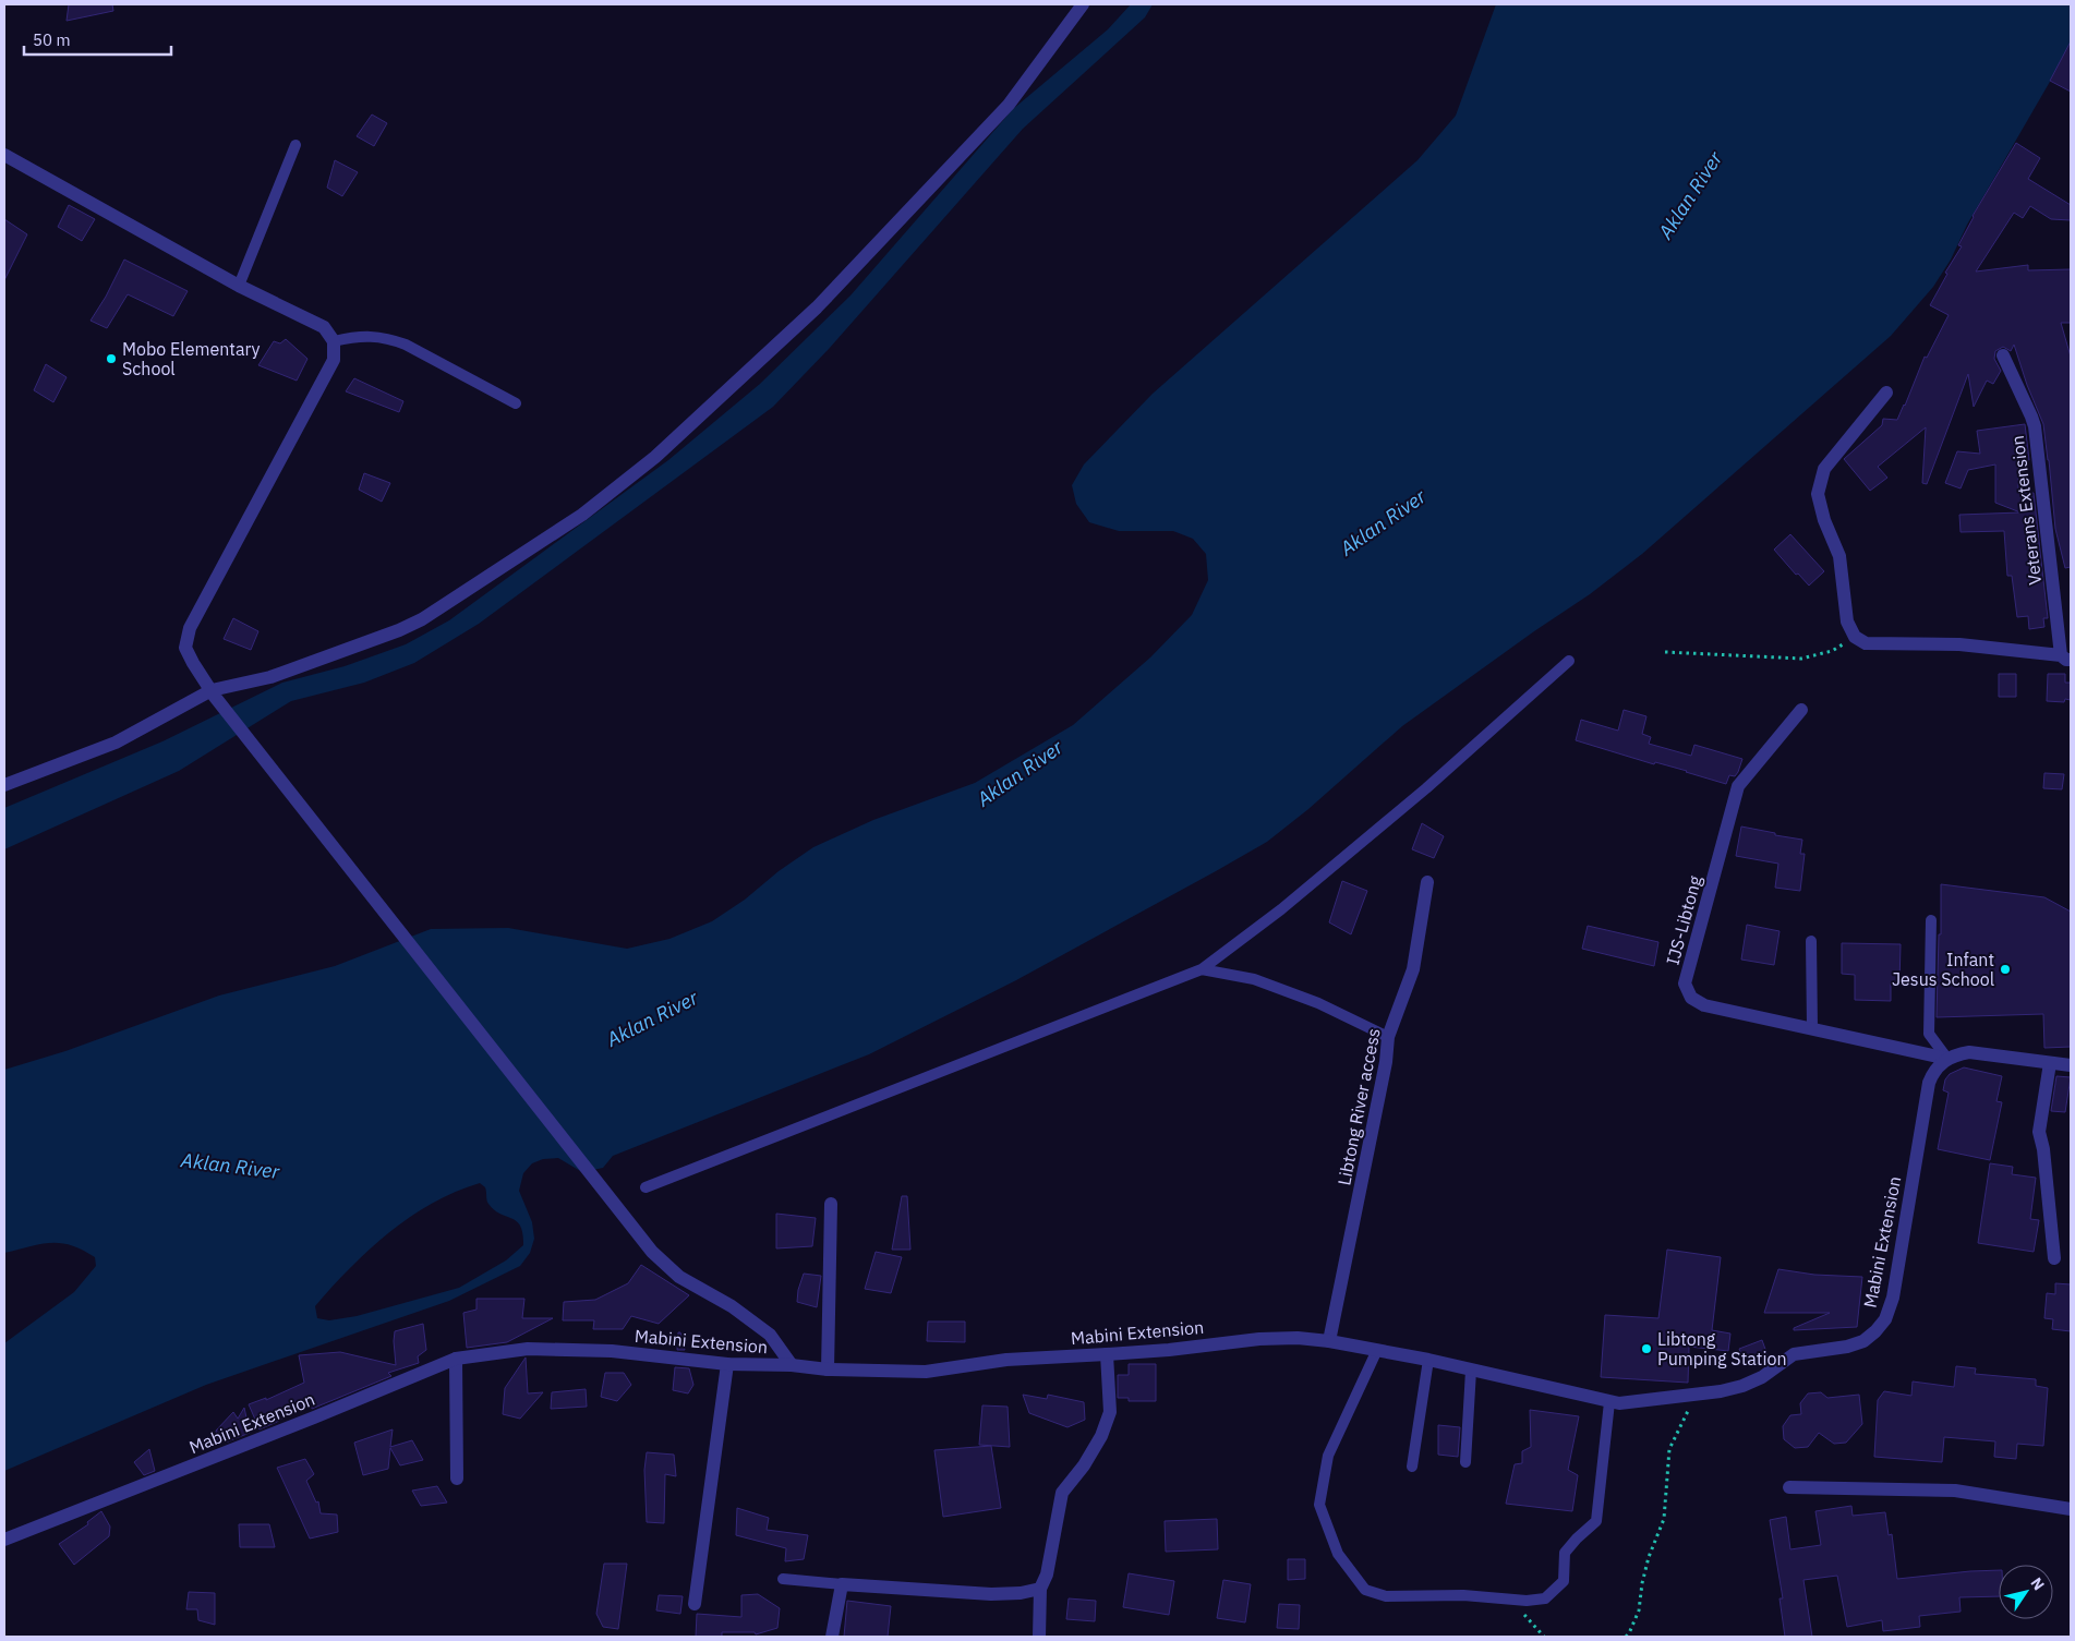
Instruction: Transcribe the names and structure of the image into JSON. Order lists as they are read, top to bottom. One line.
{"streets":{"street":["Veterans Extension","IJS-Libtong","Libtong River access","Mabini Extension"]},"crossings":[["IJS-Libtong","Mabini Extension"],["Libtong River access","Mabini Extension"]],"water":["Aklan River"],"places":["Mobo Elementary School","Infant Jesus School","Libtong Pumping Station"],"scale_bar":"50 m","north":"top right"}
